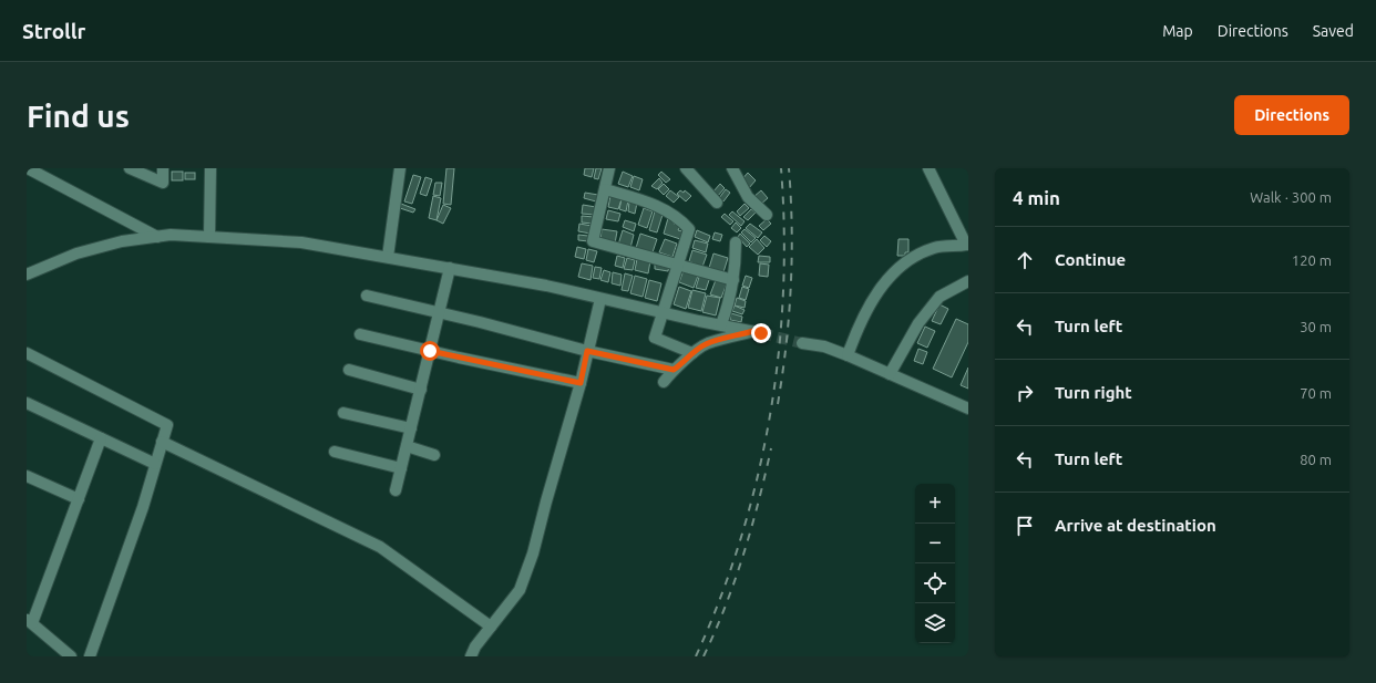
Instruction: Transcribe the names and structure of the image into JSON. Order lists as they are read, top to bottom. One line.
{"page":{"header":"Strollr","nav":["Map","Directions","Saved"],"buttons":"Directions","title":"Find us","heading":["4 min","Walk · 300 m"],"list":[["Continue","120 m"],["Turn left","30 m"],["Turn right","70 m"],["Turn left","80 m"],"Arrive at destination"],"map_buttons":["+","−"]}}
